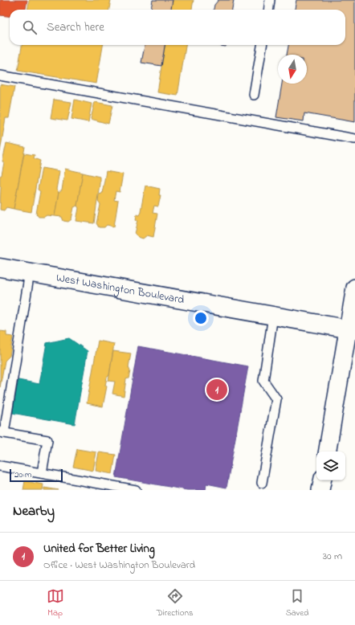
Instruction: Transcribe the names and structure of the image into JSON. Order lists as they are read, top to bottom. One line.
{"streets":{"street":["West Washington Boulevard"]},"scale_bar":"20 m","north":"bottom","page":{"search":"Search here","pins":"1","scale":"20 m","heading":"Nearby","list":[{"mark":"1","name":"United for Better Living","note":"Office · West Washington Boulevard","value":"30 m"}],"nav":["Map","Directions","Saved"]}}
